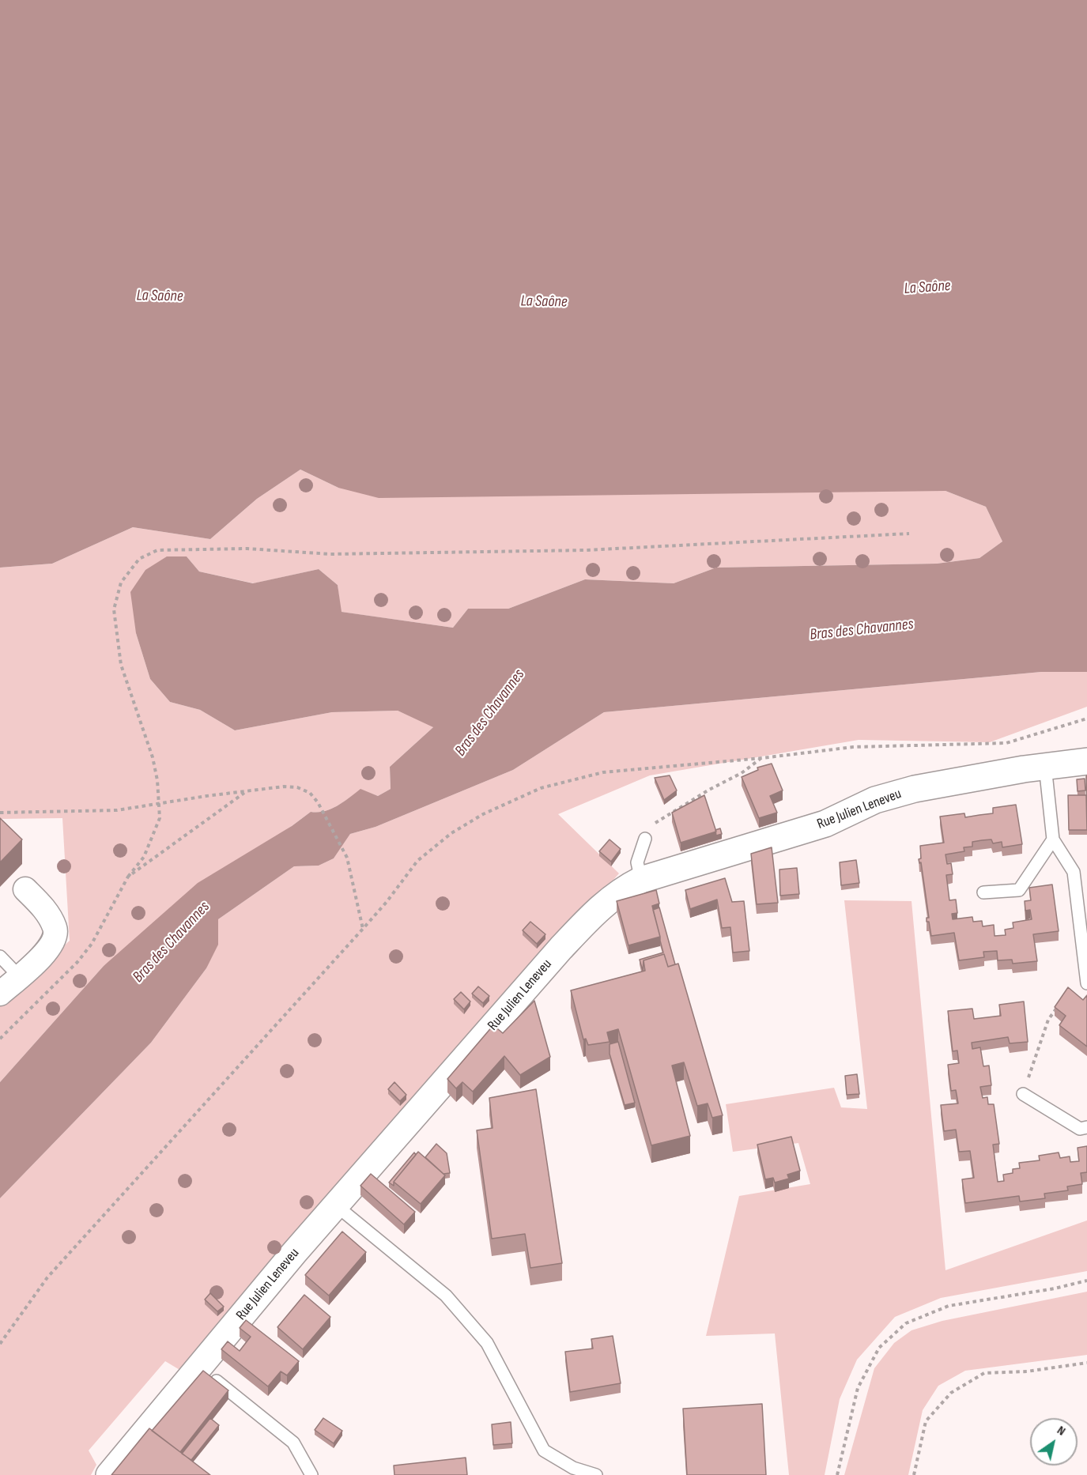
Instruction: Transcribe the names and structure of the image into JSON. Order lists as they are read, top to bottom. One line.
{"streets":{"street":["Rue Julien Leneveu"]},"water":["La Saône","Bras des Chavannes"],"north":"top right"}
